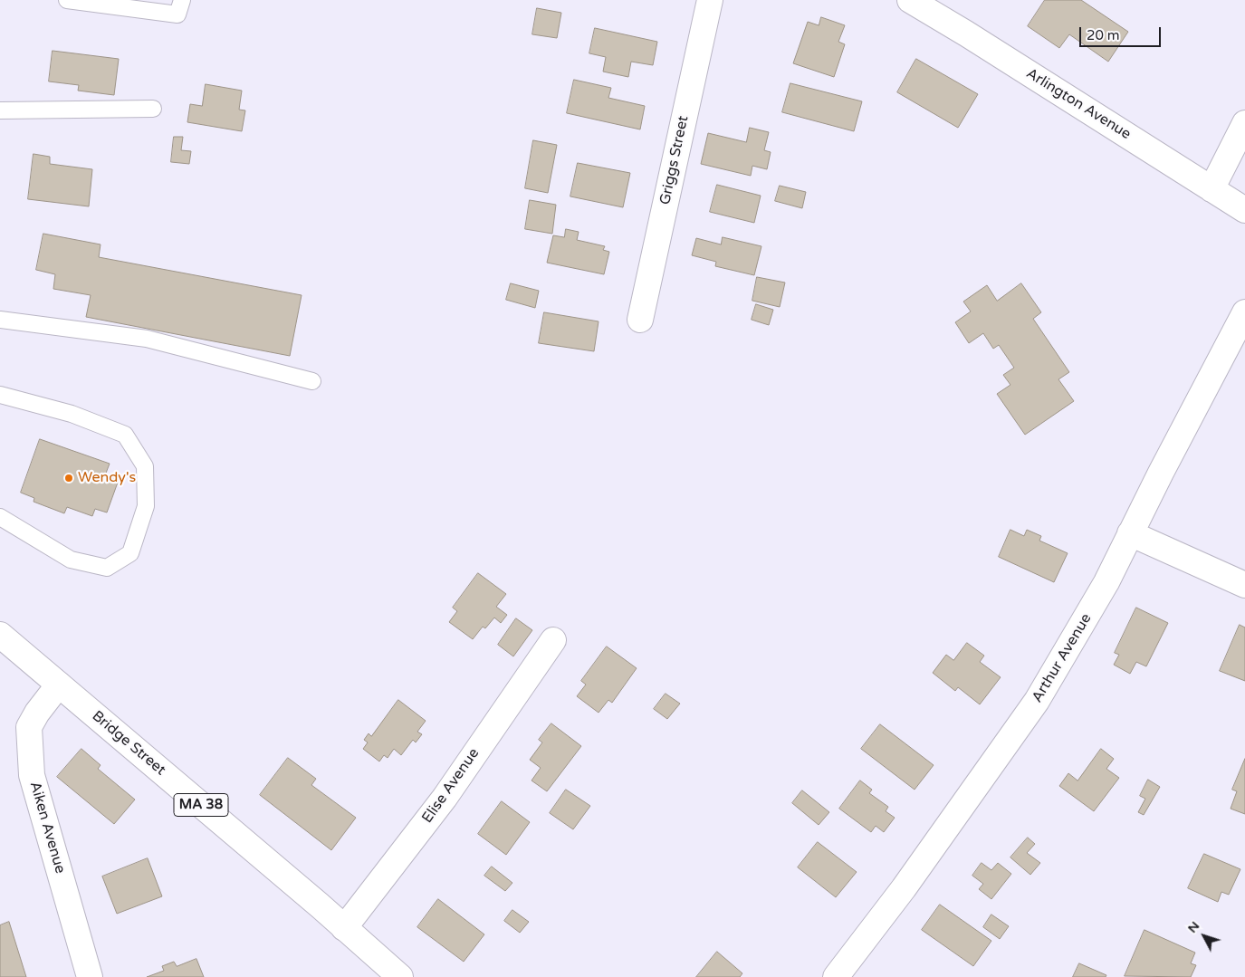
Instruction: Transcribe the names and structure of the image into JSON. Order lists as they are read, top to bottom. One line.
{"streets":{"street":["Arlington Avenue","Griggs Street","Arthur Avenue","Bridge Street","Elise Avenue","MA 38","Aiken Avenue"]},"crossings":[["Bridge Street","Elise Avenue"],["Bridge Street","Aiken Avenue"]],"places":["Wendy's"],"scale_bar":"20 m","north":"top left"}
